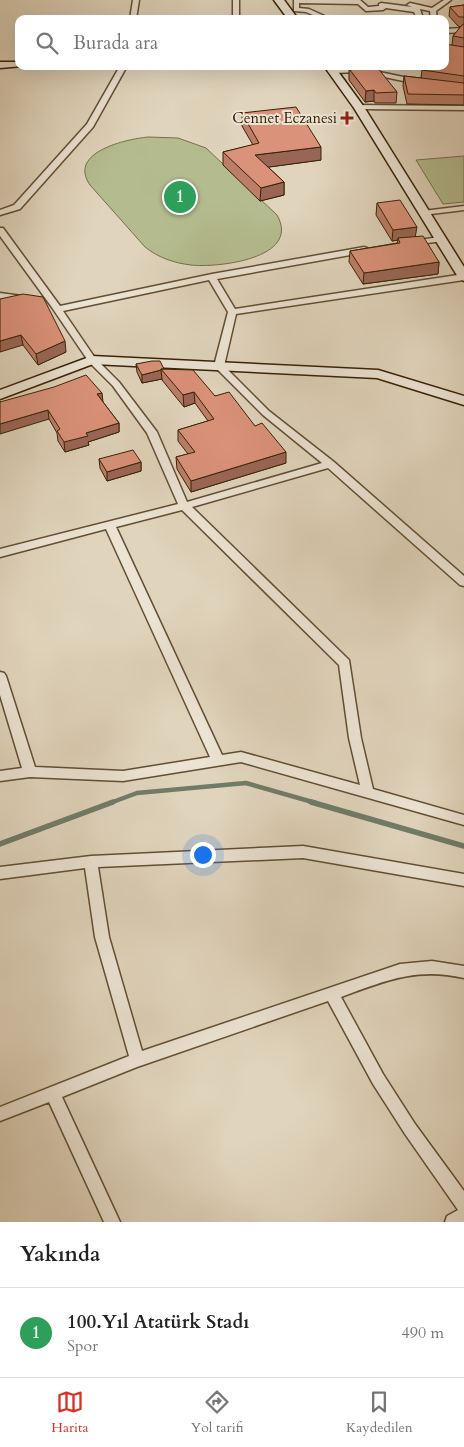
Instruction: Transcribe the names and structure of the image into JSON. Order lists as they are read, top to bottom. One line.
{"places":{"health":["Cennet Eczanesi"]},"page":{"search":"Burada ara","pins":"1","heading":"Yakında","list":[{"mark":"1","name":"100.Yıl Atatürk Stadı","note":"Spor","value":"490 m"}],"nav":["Harita","Yol tarifi","Kaydedilen"]}}
